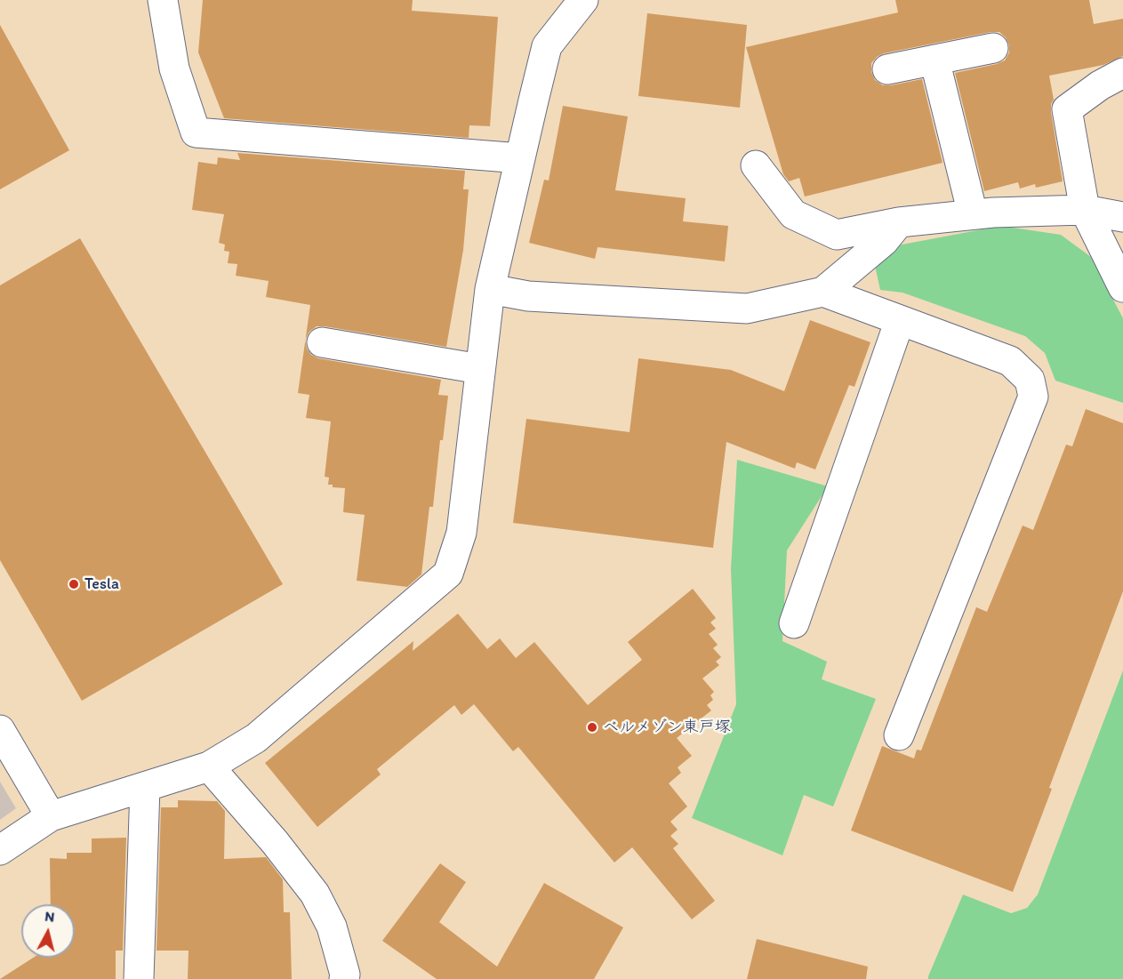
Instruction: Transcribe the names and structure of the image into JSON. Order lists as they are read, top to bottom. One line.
{"places":["Tesla","ベルメゾン東戸塚"],"north":"top"}
